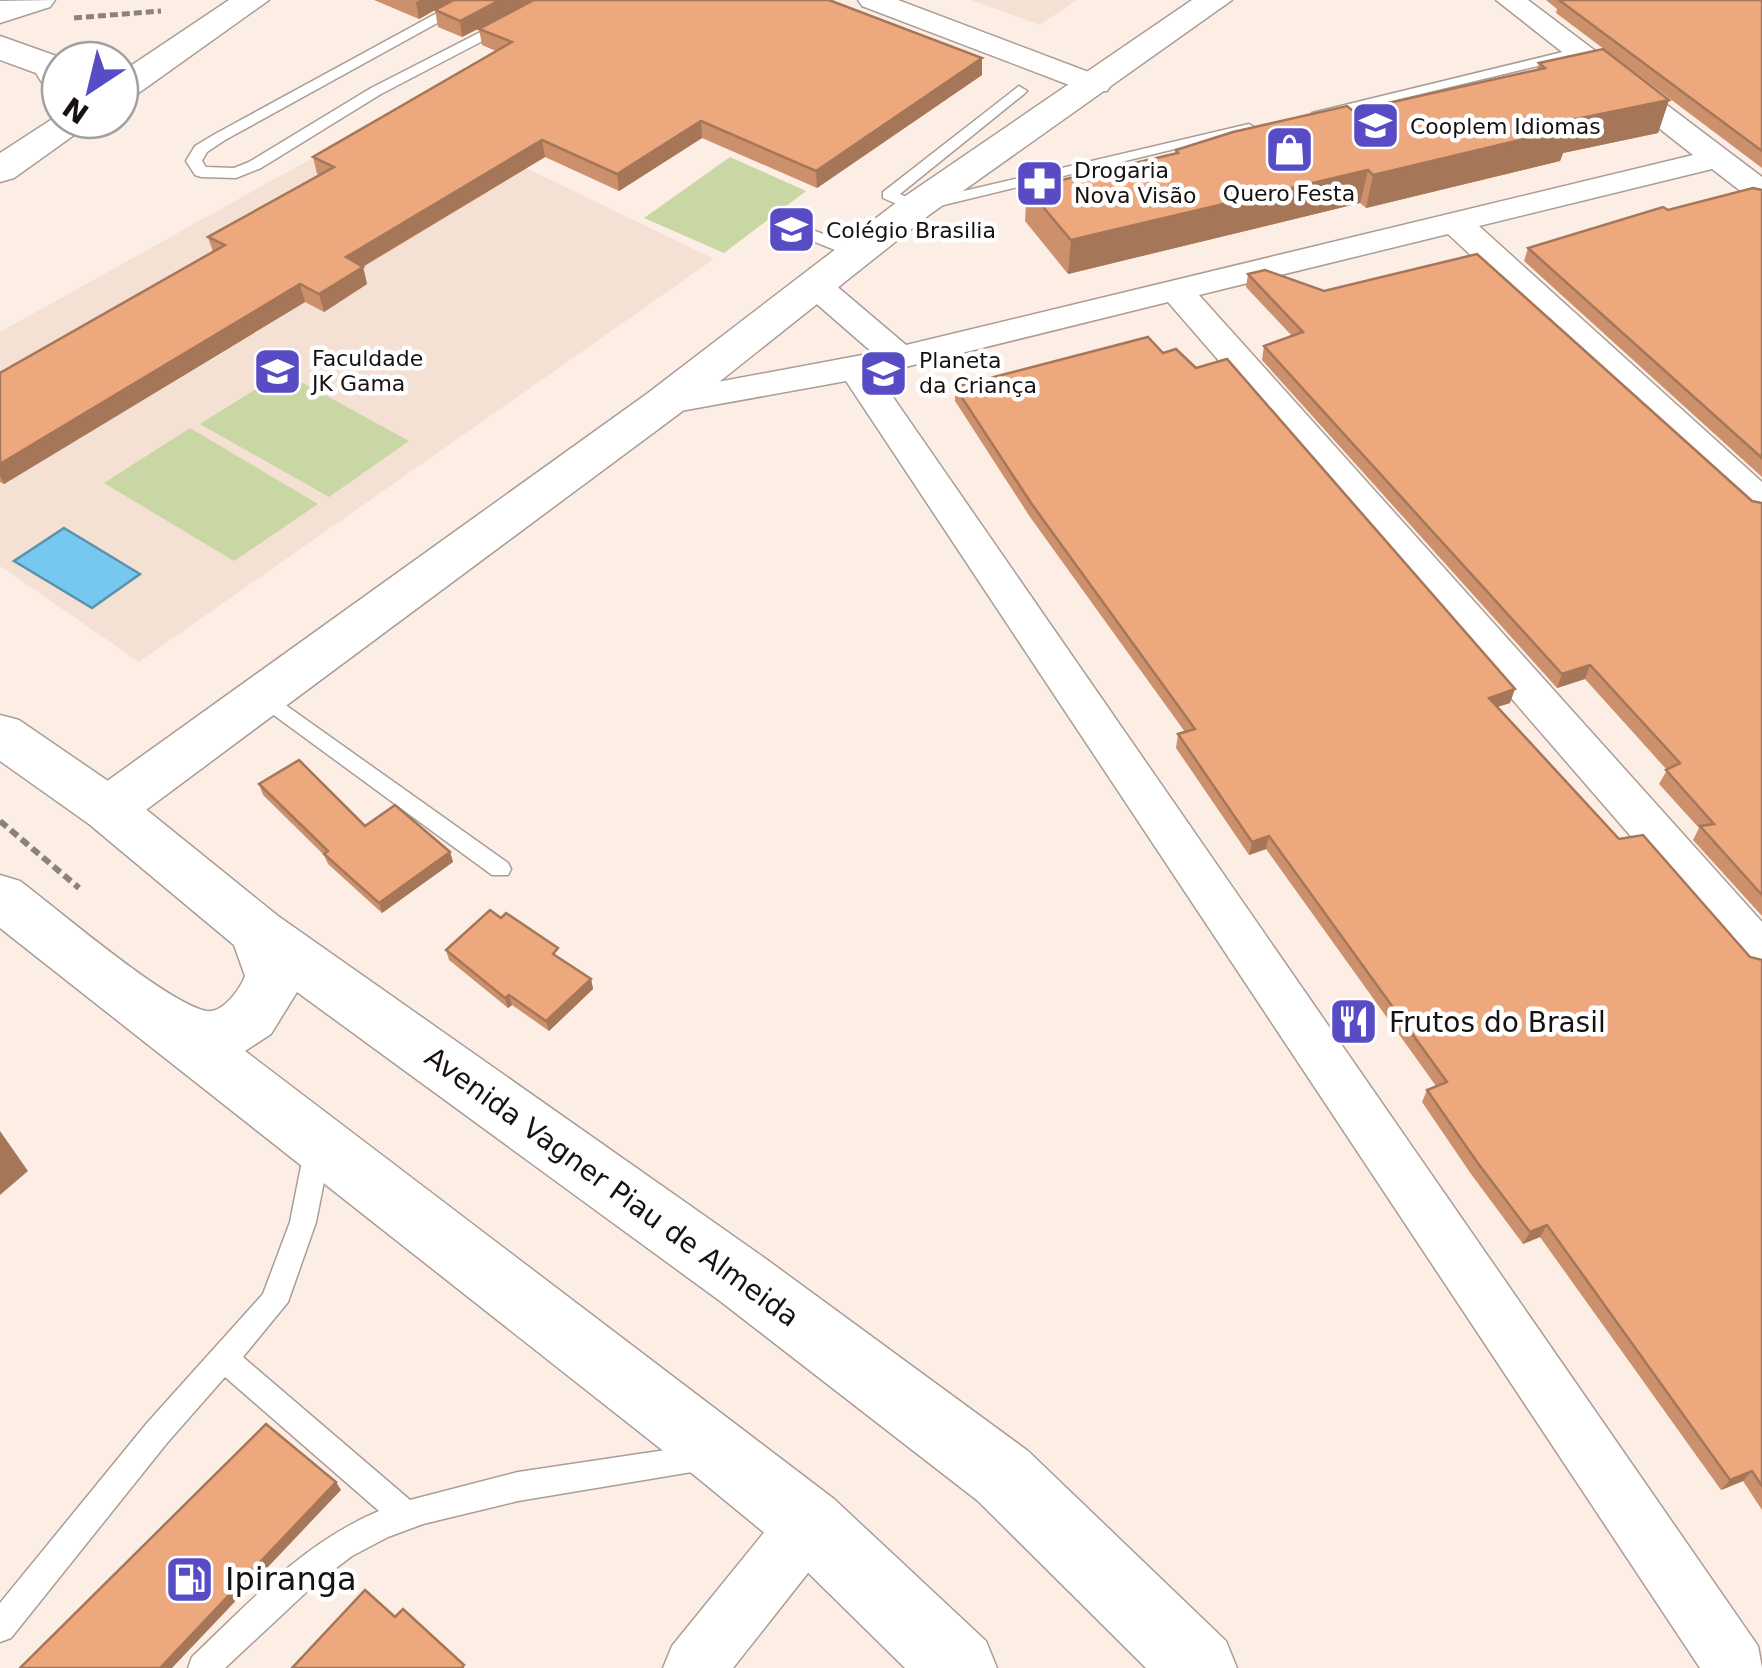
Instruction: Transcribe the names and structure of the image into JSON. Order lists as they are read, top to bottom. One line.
{"streets":{"main road":["Avenida Vagner Piau de Almeida"]},"places":{"school or university":["Cooplem Idiomas","Colégio Brasilia","Faculdade JK Gama","Planeta da Criança"],"shop":["Quero Festa"],"pharmacy":["Drogaria Nova Visão"],"restaurant":["Frutos do Brasil"],"fuel station":["Ipiranga"]},"north":"bottom left"}
